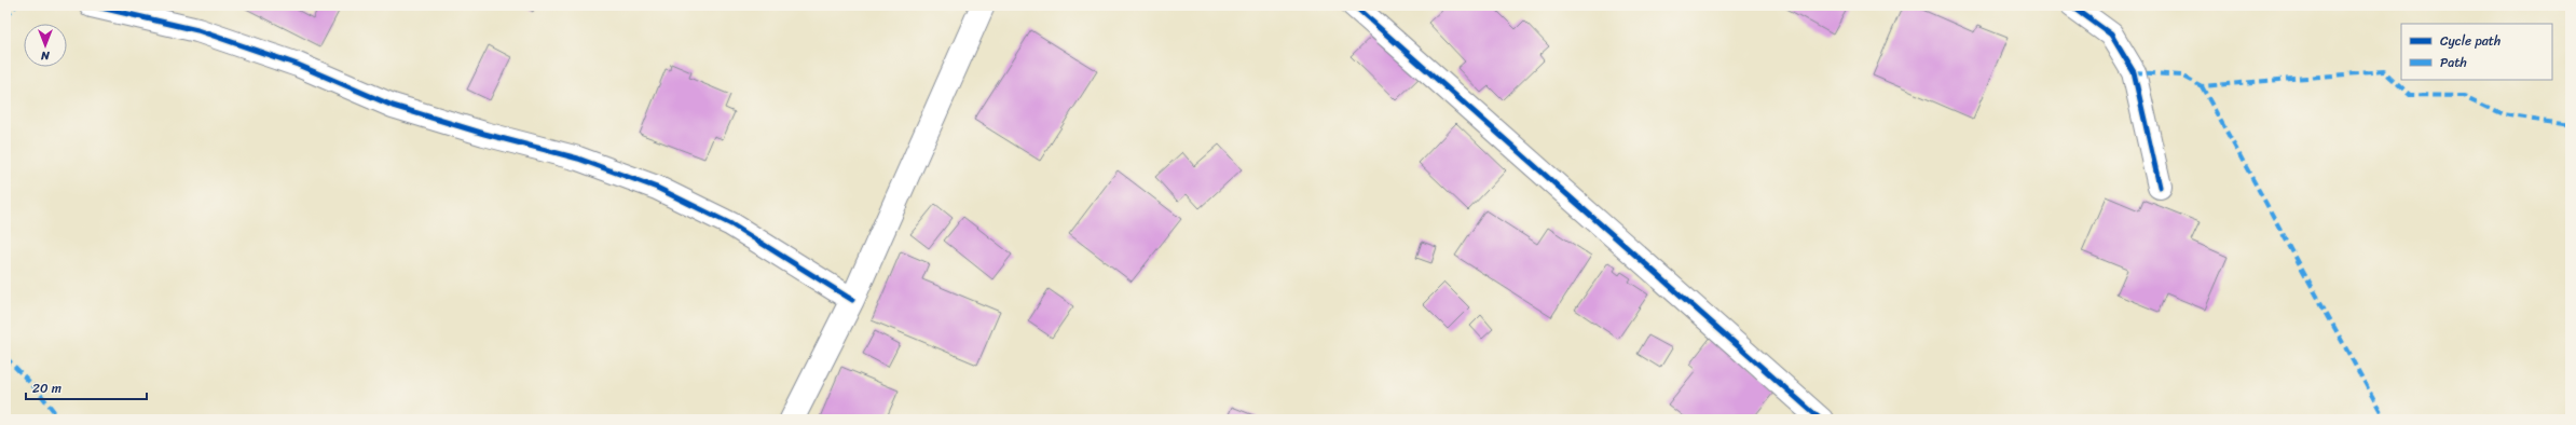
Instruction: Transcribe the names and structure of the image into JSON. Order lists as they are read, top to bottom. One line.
{"legend":["Cycle path","Path"],"scale_bar":"20 m","north":"bottom"}
